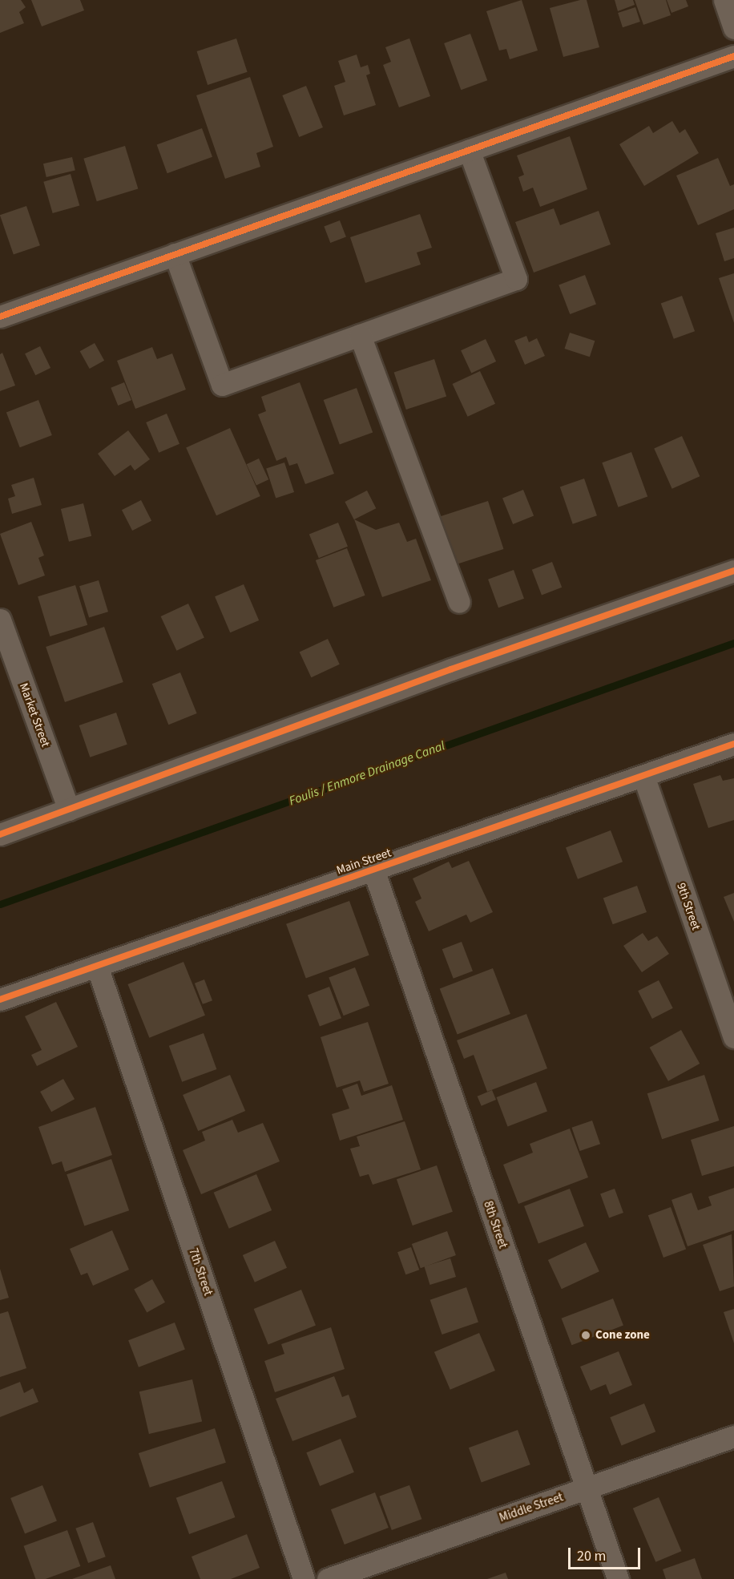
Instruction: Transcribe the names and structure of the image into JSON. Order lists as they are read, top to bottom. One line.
{"streets":{"street":["Market Street","Main Street","9th Street","8th Street","7th Street","Middle Street"]},"crossings":[["Main Street","9th Street"],["Main Street","8th Street"],["Main Street","7th Street"],["8th Street","Middle Street"]],"water":["Foulis / Enmore Drainage Canal"],"places":["Cone zone"],"scale_bar":"20 m"}
